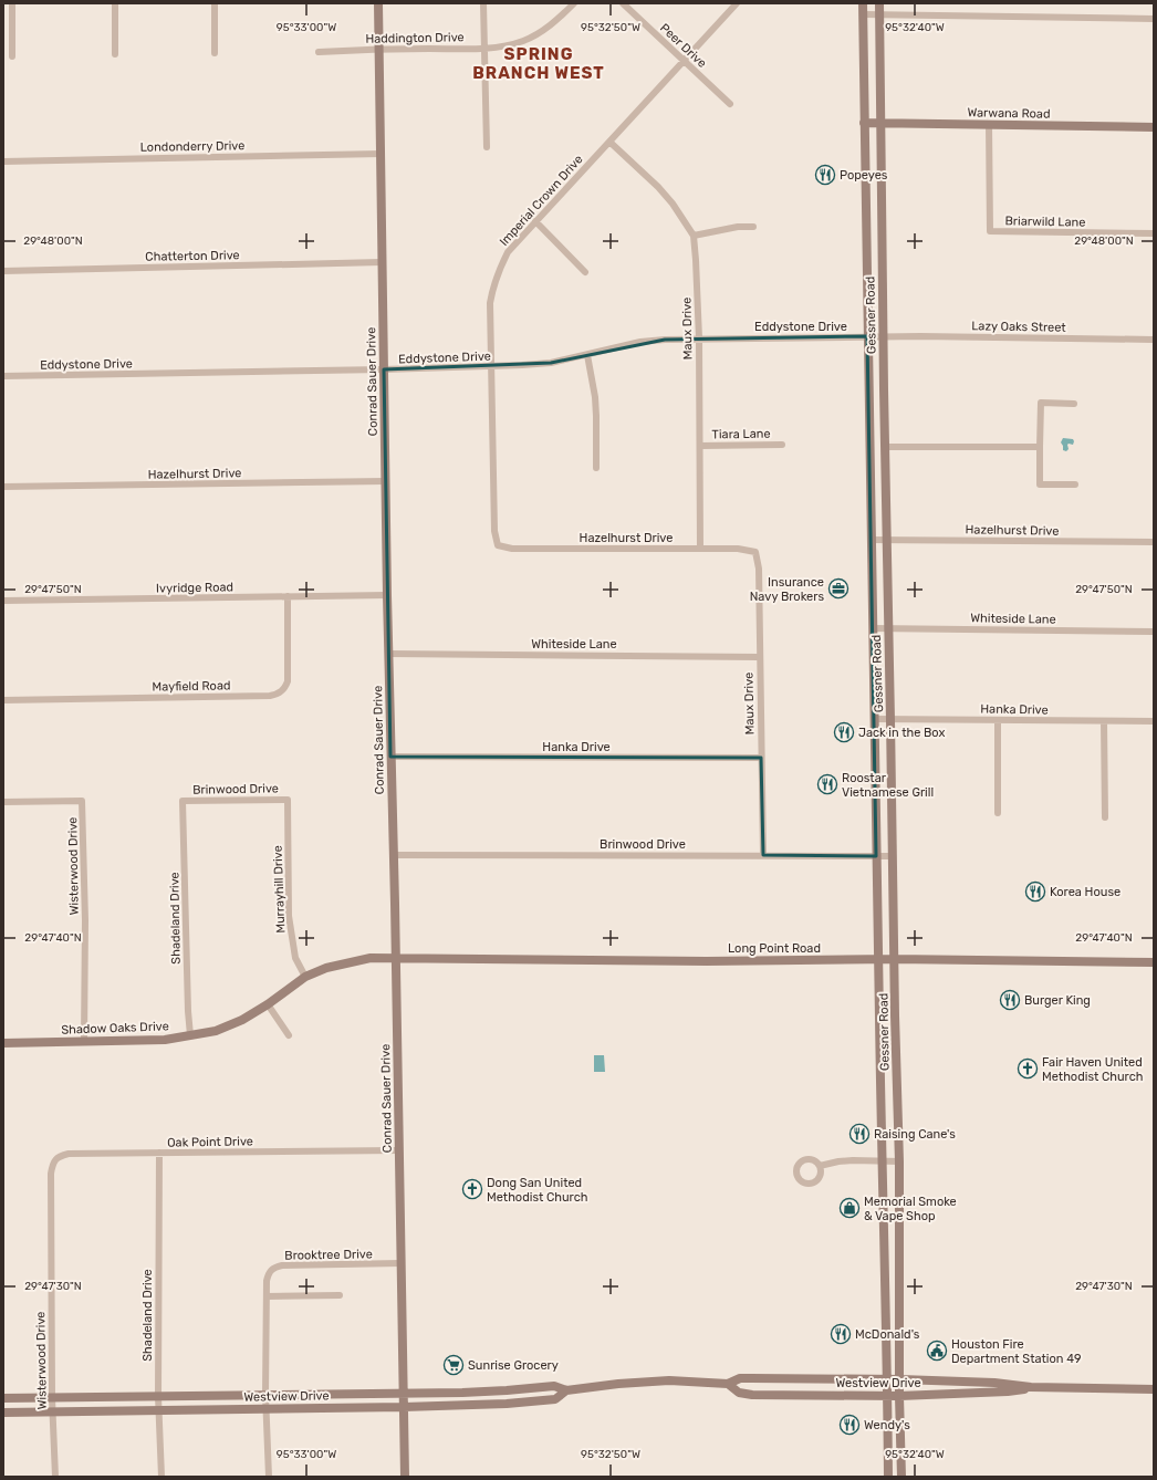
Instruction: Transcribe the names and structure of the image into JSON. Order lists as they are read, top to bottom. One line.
{"streets":{"main road":["Warwana Road","Gessner Road","Conrad Sauer Drive","Long Point Road","Shadow Oaks Drive","Westview Drive"],"street":["Haddington Drive","Peer Drive","Londonderry Drive","Imperial Crown Drive","Briarwild Lane","Chatterton Drive","Eddystone Drive","Lazy Oaks Street","Maux Drive","Tiara Lane","Hazelhurst Drive","Ivyridge Road","Whiteside Lane","Mayfield Road","Hanka Drive","Brinwood Drive","Wisterwood Drive","Murrayhill Drive","Shadeland Drive","Oak Point Drive","Brooktree Drive"]},"crossings":[["Haddington Drive","Conrad Sauer Drive"],["Peer Drive","Imperial Crown Drive"],["Warwana Road","Briarwild Lane"],["Warwana Road","Gessner Road"],["Londonderry Drive","Conrad Sauer Drive"],["Imperial Crown Drive","Eddystone Drive"],["Imperial Crown Drive","Maux Drive"],["Imperial Crown Drive","Hazelhurst Drive"],["Chatterton Drive","Conrad Sauer Drive"],["Gessner Road","Eddystone Drive"],["Gessner Road","Lazy Oaks Street"],["Gessner Road","Hazelhurst Drive"],["Gessner Road","Whiteside Lane"],["Gessner Road","Hanka Drive"],["Gessner Road","Brinwood Drive"],["Gessner Road","Long Point Road"],["Gessner Road","Westview Drive"],["Eddystone Drive","Lazy Oaks Street"],["Eddystone Drive","Maux Drive"],["Eddystone Drive","Conrad Sauer Drive"],["Maux Drive","Tiara Lane"],["Maux Drive","Hazelhurst Drive"],["Maux Drive","Whiteside Lane"],["Maux Drive","Hanka Drive"],["Maux Drive","Brinwood Drive"],["Conrad Sauer Drive","Hazelhurst Drive"],["Conrad Sauer Drive","Ivyridge Road"],["Conrad Sauer Drive","Whiteside Lane"],["Conrad Sauer Drive","Hanka Drive"],["Conrad Sauer Drive","Brinwood Drive"],["Conrad Sauer Drive","Long Point Road"],["Conrad Sauer Drive","Shadow Oaks Drive"],["Conrad Sauer Drive","Oak Point Drive"],["Conrad Sauer Drive","Brooktree Drive"],["Conrad Sauer Drive","Westview Drive"],["Ivyridge Road","Mayfield Road"],["Brinwood Drive","Murrayhill Drive"],["Brinwood Drive","Shadeland Drive"],["Wisterwood Drive","Shadow Oaks Drive"],["Wisterwood Drive","Oak Point Drive"],["Wisterwood Drive","Westview Drive"],["Murrayhill Drive","Shadow Oaks Drive"],["Shadeland Drive","Shadow Oaks Drive"],["Shadeland Drive","Oak Point Drive"],["Shadeland Drive","Westview Drive"],["Long Point Road","Shadow Oaks Drive"]],"districts":["SPRING BRANCH WEST"],"places":{"restaurant":["Popeyes","Jack in the Box","Roostar Vietnamese Grill","Korea House","Burger King","Raising Cane's","McDonald's","Wendy's"],"office":["Insurance Navy Brokers"],"church":["Fair Haven United Methodist Church","Dong San United Methodist Church"],"shop":["Memorial Smoke & Vape Shop"],"public building":["Houston Fire Department Station 49"],"supermarket":["Sunrise Grocery"]},"coordinates":["95°33'00\"W","95°32'50\"W","95°32'40\"W","29°48'00\"N","29°47'50\"N","29°47'40\"N","29°47'30\"N"]}
